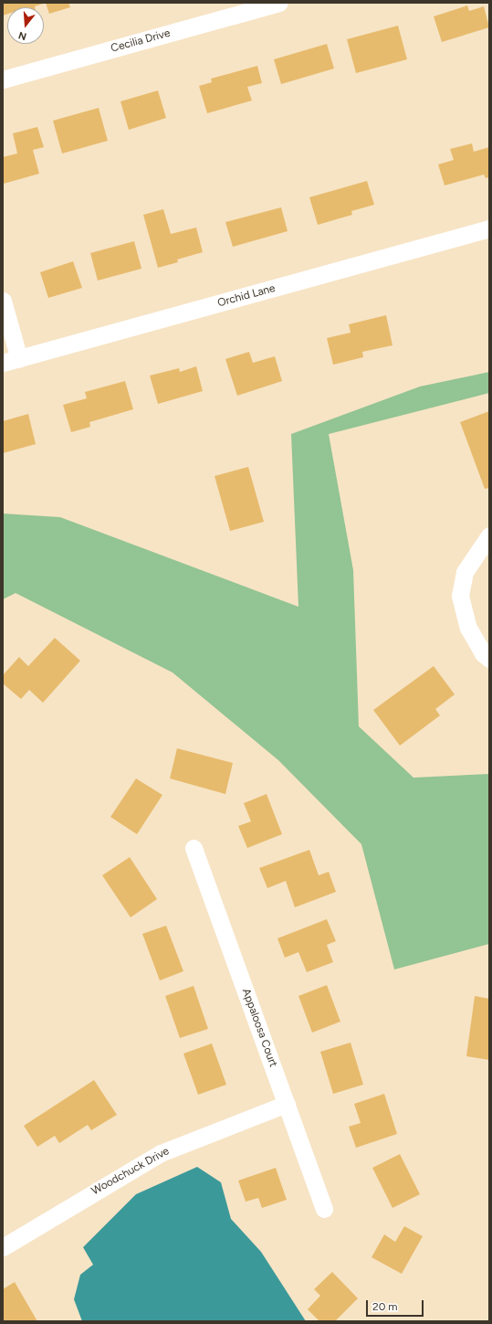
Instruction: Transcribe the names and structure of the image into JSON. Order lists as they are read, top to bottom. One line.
{"streets":{"street":["Cecilia Drive","Orchid Lane","Appaloosa Court","Woodchuck Drive"]},"crossings":[["Appaloosa Court","Woodchuck Drive"]],"scale_bar":"20 m","north":"bottom"}
